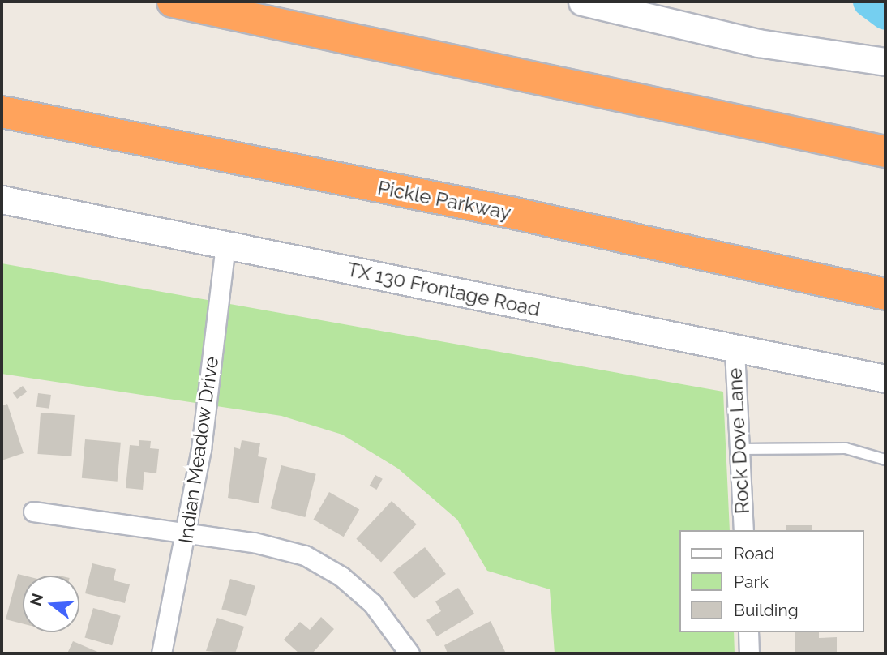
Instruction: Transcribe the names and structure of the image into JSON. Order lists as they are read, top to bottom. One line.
{"streets":{"highway":["Pickle Parkway"],"street":["TX 130 Frontage Road","Rock Dove Lane","Indian Meadow Drive"]},"crossings":[["TX 130 Frontage Road","Rock Dove Lane"],["TX 130 Frontage Road","Indian Meadow Drive"]],"legend":["Road","Park","Building"],"north":"left"}
